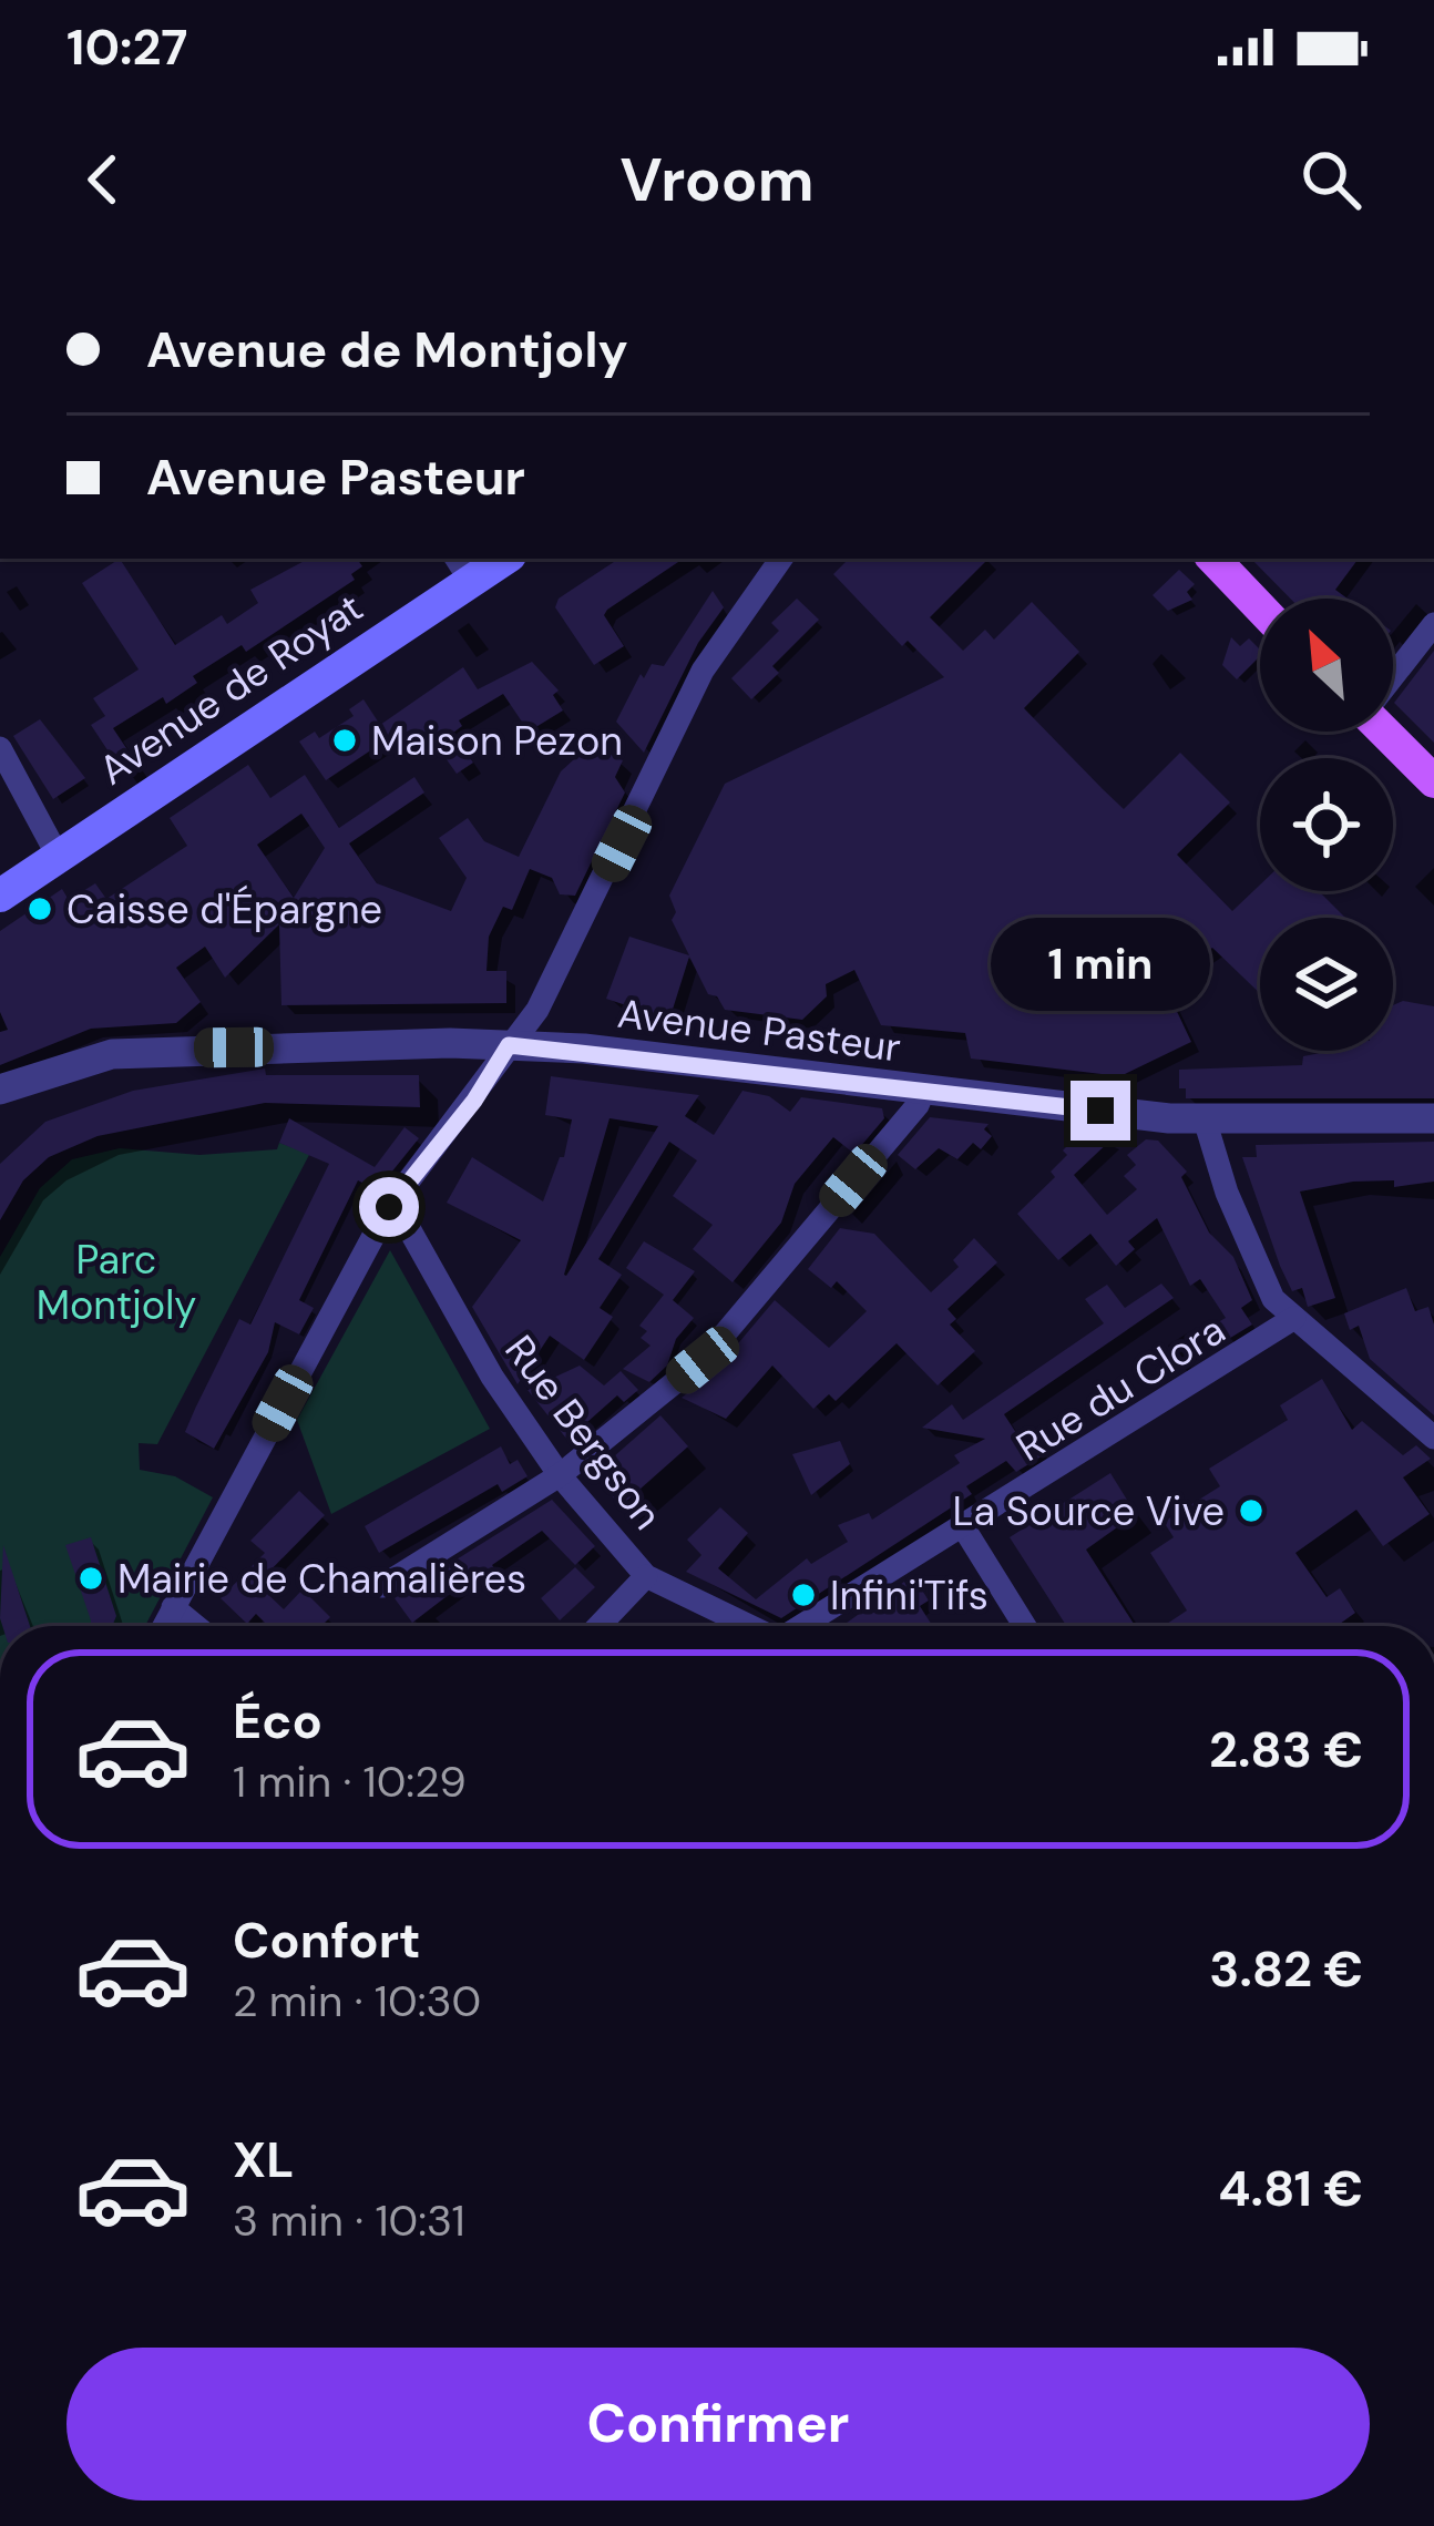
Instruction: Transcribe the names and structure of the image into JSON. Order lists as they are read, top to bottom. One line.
{"streets":{"main road":["Avenue de Royat"],"street":["Avenue Pasteur","Rue du Clora","Rue Bergson"]},"parks":["Parc Montjoly"],"places":["Maison Pezon","Caisse d'Épargne","La Source Vive","Mairie de Chamalières","Infini'Tifs"],"north":"top left","page":{"status":"10:27","header":"Vroom","banner":["Avenue de Montjoly","Avenue Pasteur"],"bubble":"1 min","list":[{"name":"Éco","note":"1 min · 10:29","value":"2.83 €"},{"name":"Confort","note":"2 min · 10:30","value":"3.82 €"},{"name":"XL","note":"3 min · 10:31","value":"4.81 €"}],"buttons":"Confirmer"}}
